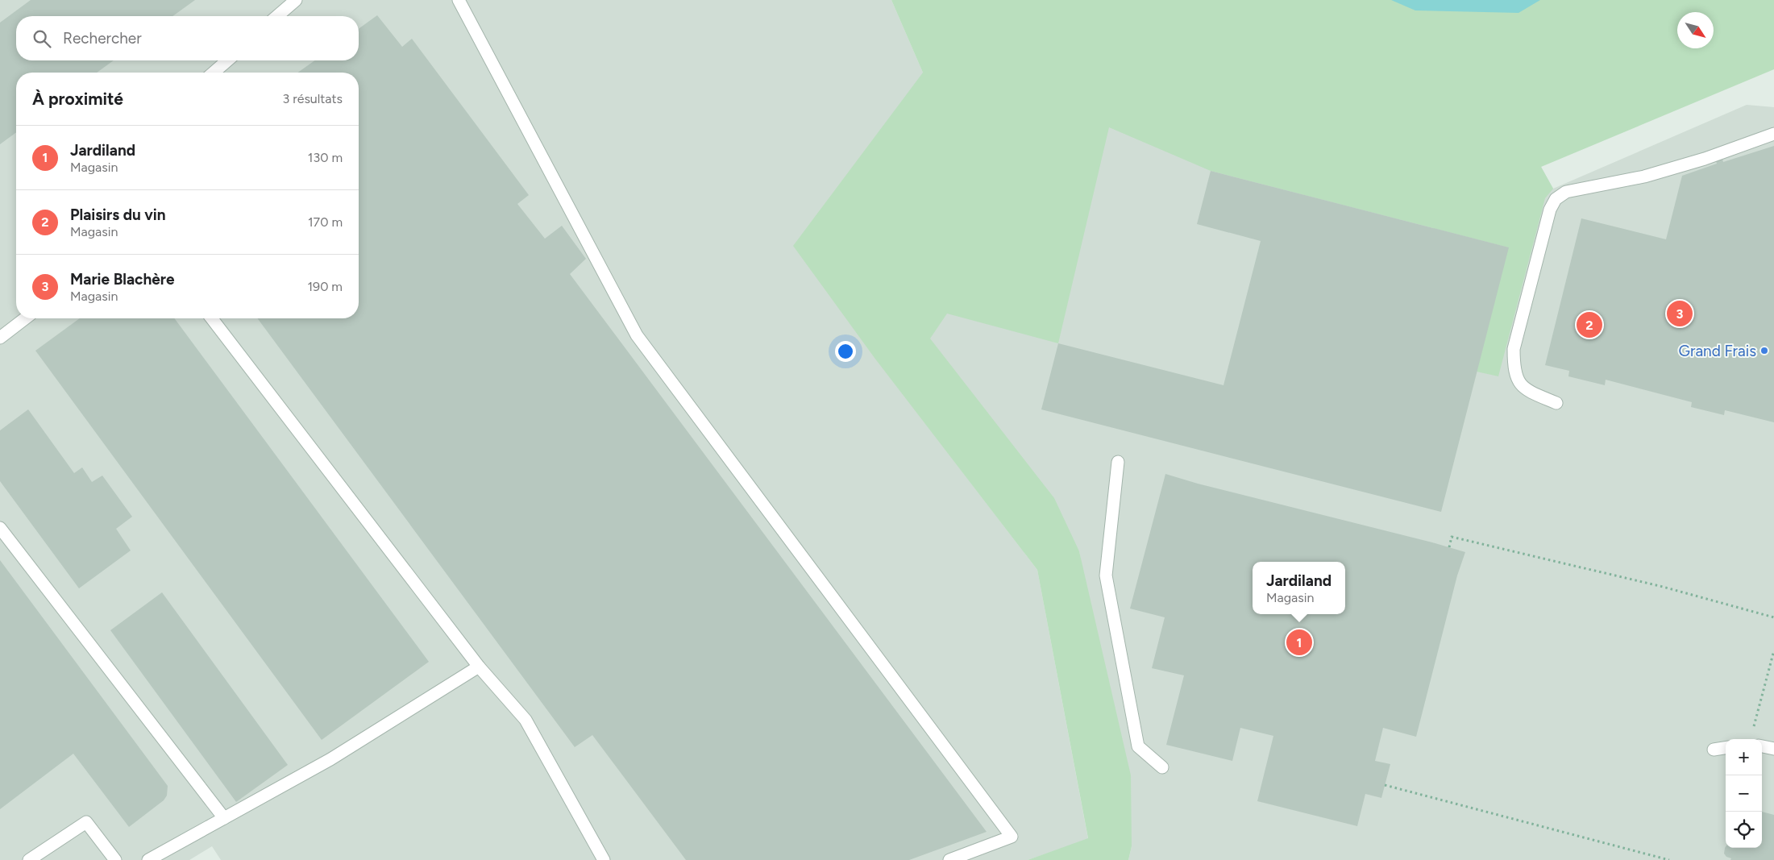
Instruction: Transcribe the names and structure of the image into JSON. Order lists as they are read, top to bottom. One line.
{"places":["Grand Frais"],"north":"bottom right","page":{"search":"Rechercher","heading":["À proximité","3 résultats"],"list":[{"mark":"1","name":"Jardiland","note":"Magasin","value":"130 m"},{"mark":"2","name":"Plaisirs du vin","note":"Magasin","value":"170 m"},{"mark":"3","name":"Marie Blachère","note":"Magasin","value":"190 m"}],"pins":["3","2","1"],"popup":["Jardiland","Magasin"],"map_buttons":["+","−"]}}
